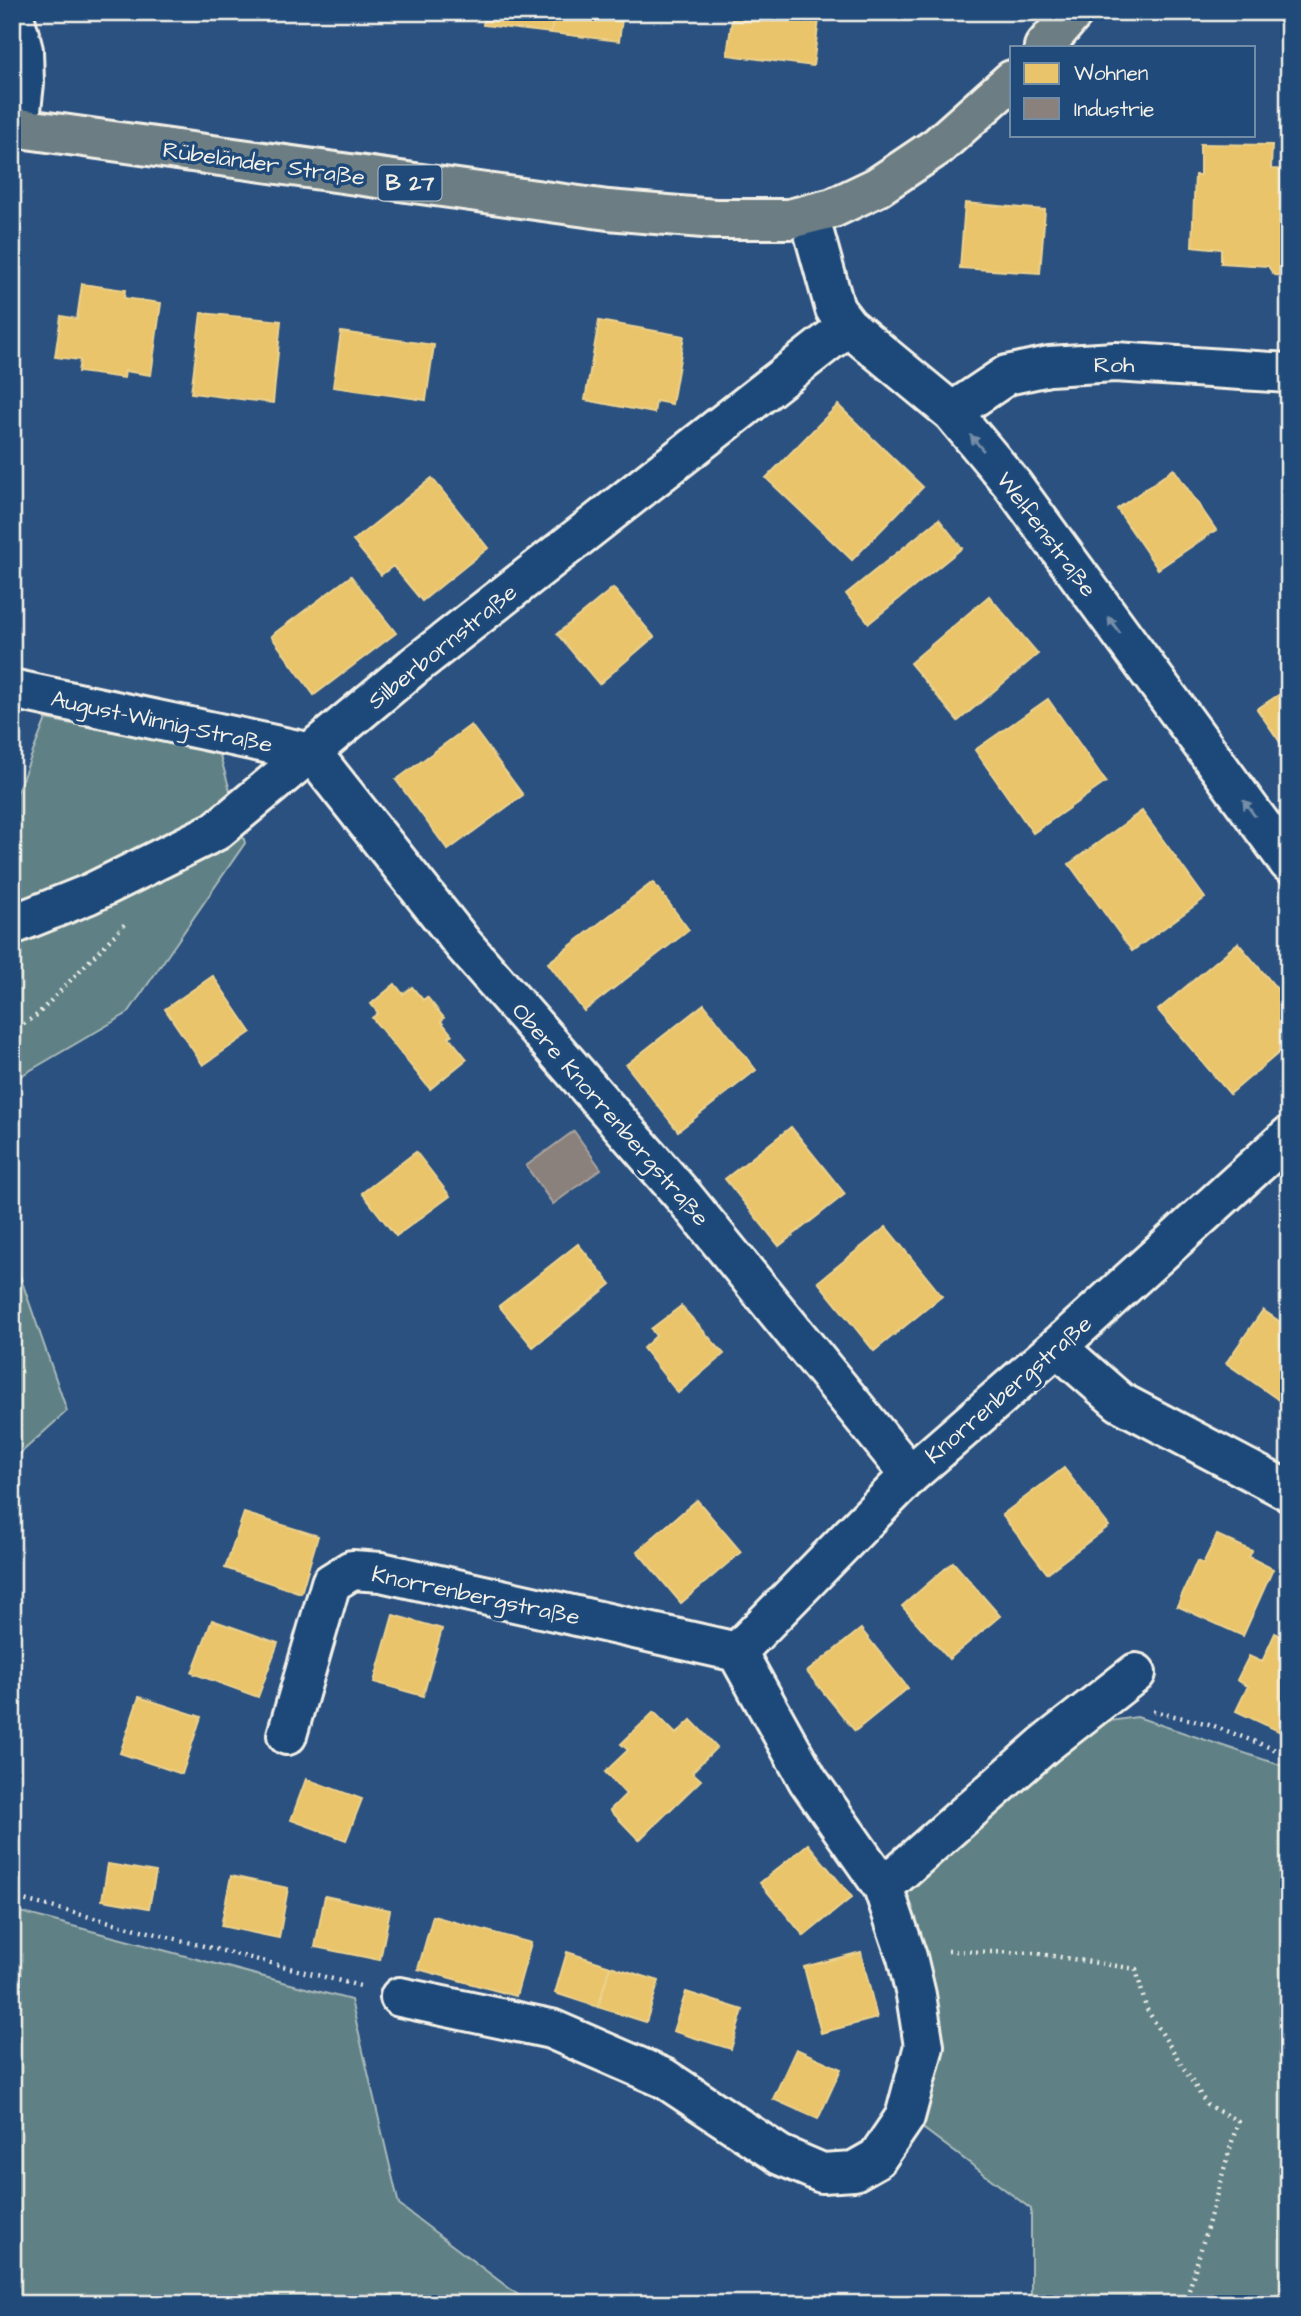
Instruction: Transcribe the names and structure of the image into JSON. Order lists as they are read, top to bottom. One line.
{"streets":{"main road":["Rübeländer Straße","B 27"],"street":["Roh","Welfenstraße","Silberbornstraße","August-Winnig-Straße","Obere Knorrenbergstraße","Knorrenbergstraße"]},"crossings":[["Rübeländer Straße","B 27"],["Rübeländer Straße","Welfenstraße"],["B 27","Welfenstraße"],["Roh","Welfenstraße"],["Welfenstraße","Silberbornstraße"],["Silberbornstraße","August-Winnig-Straße"],["Silberbornstraße","Obere Knorrenbergstraße"],["August-Winnig-Straße","Obere Knorrenbergstraße"],["Obere Knorrenbergstraße","Knorrenbergstraße"]],"one_way":["Welfenstraße"],"legend":["Wohnen","Industrie"]}
